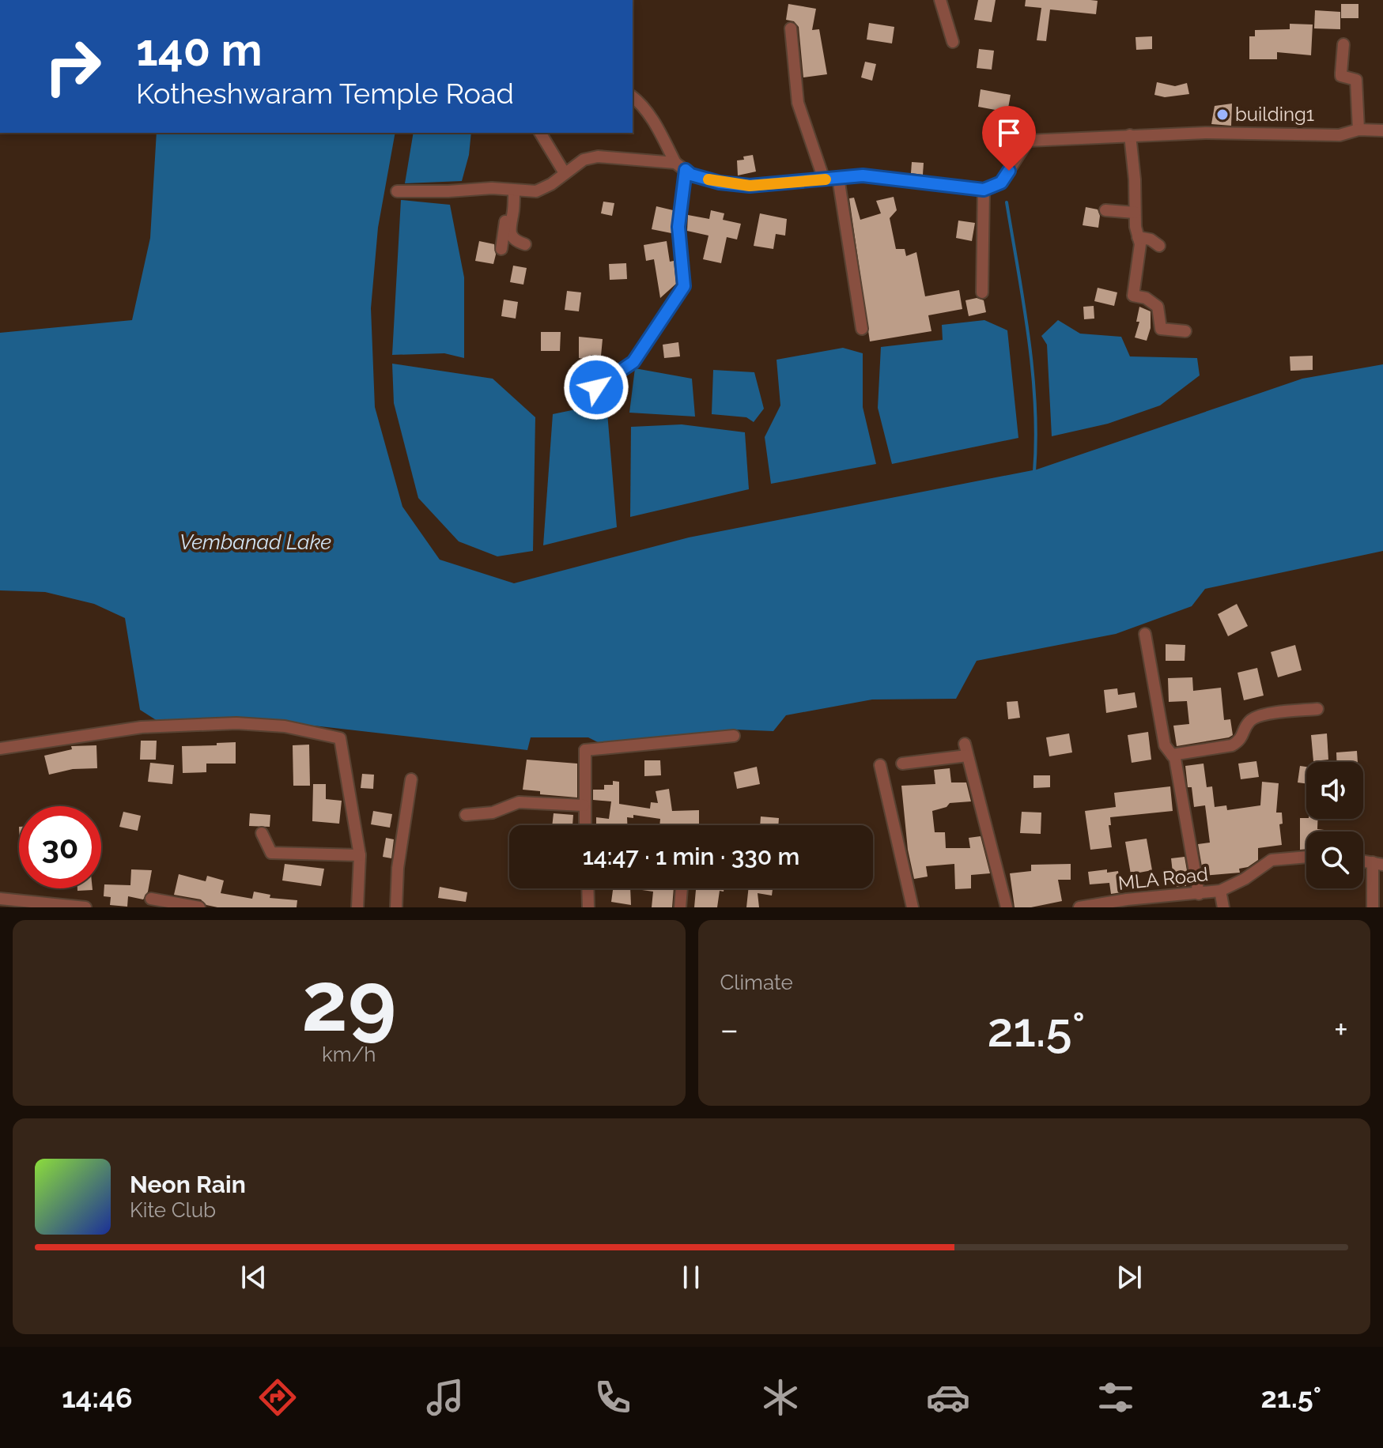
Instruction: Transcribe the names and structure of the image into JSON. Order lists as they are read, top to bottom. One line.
{"streets":{"street":["MLA Road"]},"water":["Vembanad Lake"],"places":["building1"],"page":{"turn":["140 m","Kotheshwaram Temple Road"],"limit":"30","trip":"14:47 · 1 min · 330 m","tile":[["29","km/h"],"Climate"],"heat":["−","21.5°","+"],"song":["Neon Rain","Kite Club"],"tabs":["14:46","21.5°"]}}
